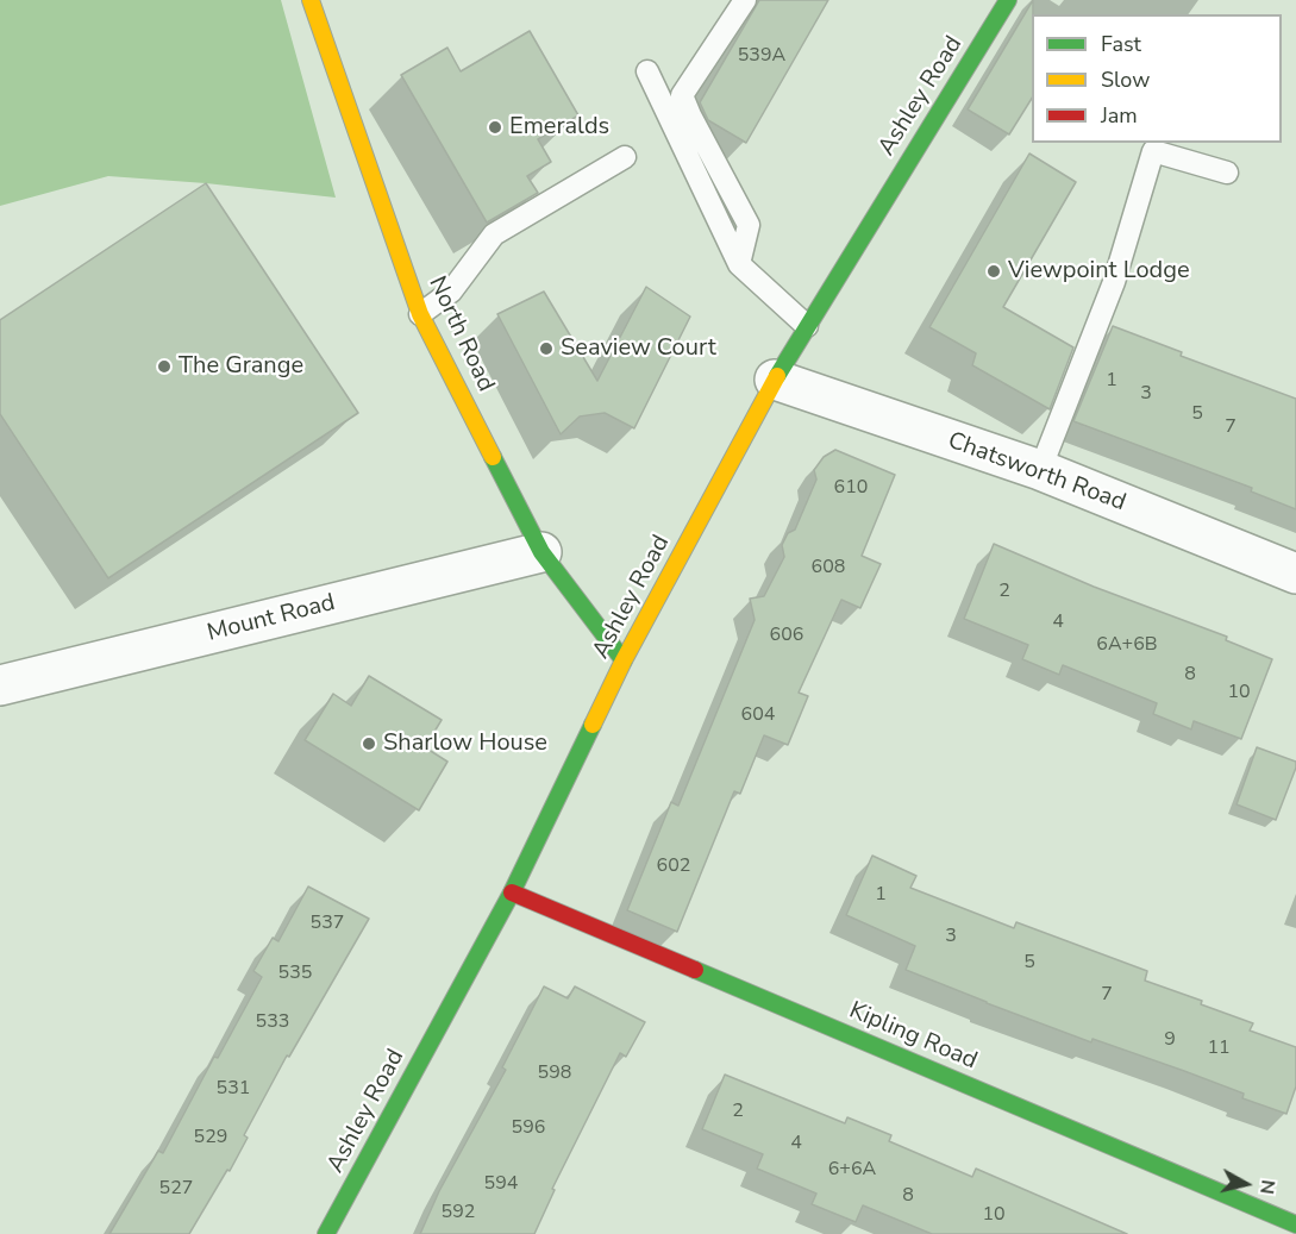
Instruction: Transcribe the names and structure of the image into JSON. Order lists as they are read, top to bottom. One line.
{"streets":{"street":["Ashley Road","North Road","Chatsworth Road","Mount Road","Kipling Road"]},"crossings":[["Ashley Road","North Road"],["Ashley Road","Chatsworth Road"],["Ashley Road","Kipling Road"],["North Road","Mount Road"]],"places":["Emeralds","Viewpoint Lodge","Seaview Court","The Grange","Sharlow House"],"house_numbers":["539A","1","3","5","7","610","608","2","4","606","6A+6B","8","10","604","602","1","537","3","5","535","7","533","9","11","598","531","2","596","529","4","6+6A","594","527","8","592","10"],"legend":["Fast","Slow","Jam"],"north":"right"}
